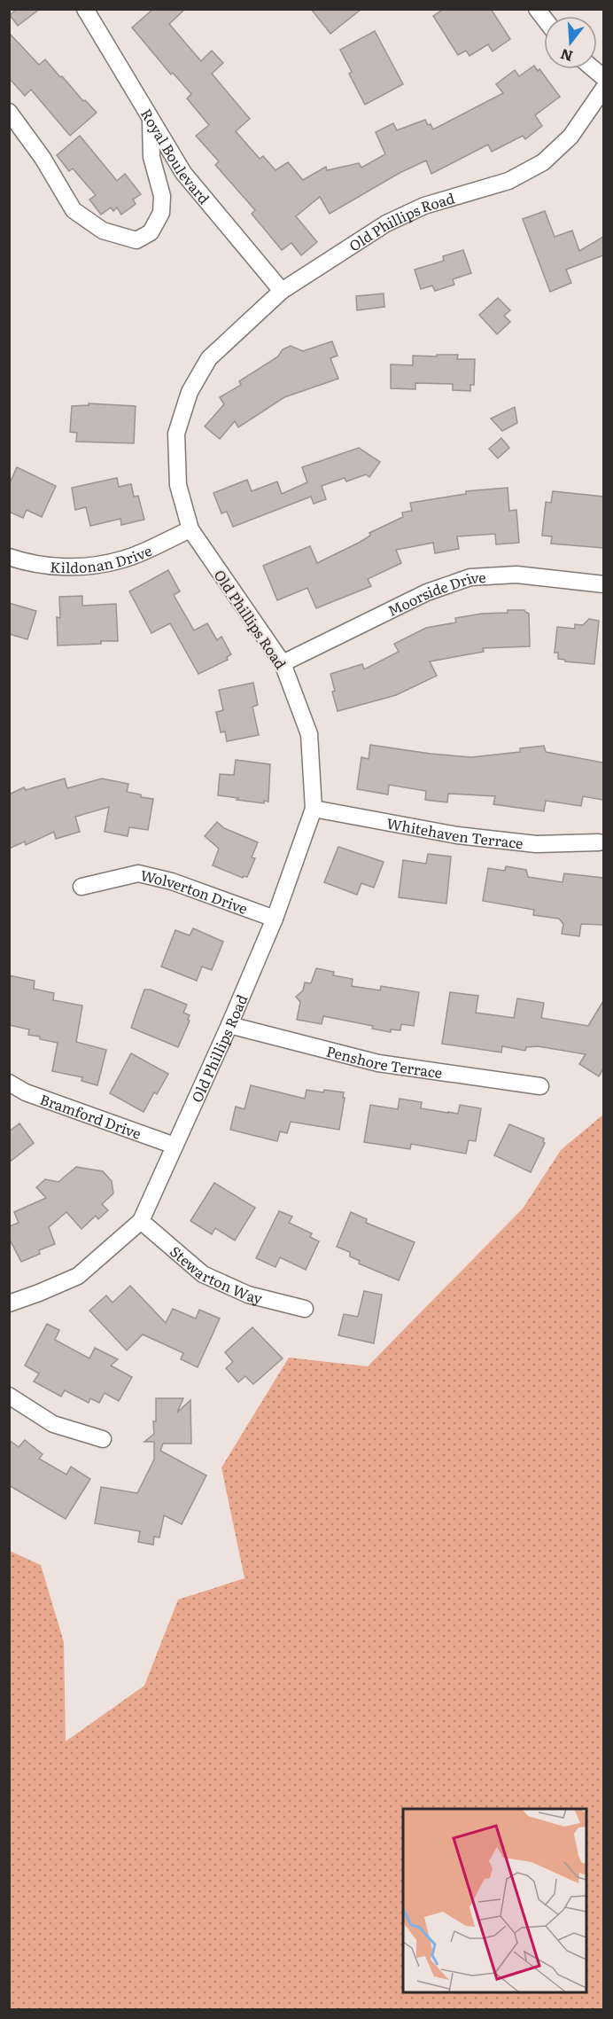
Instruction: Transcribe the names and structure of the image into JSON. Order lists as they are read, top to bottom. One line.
{"streets":{"street":["Royal Boulevard","Old Phillips Road","Kildonan Drive","Moorside Drive","Whitehaven Terrace","Wolverton Drive","Penshore Terrace","Bramford Drive","Stewarton Way"]},"crossings":[["Royal Boulevard","Old Phillips Road"],["Old Phillips Road","Kildonan Drive"],["Old Phillips Road","Moorside Drive"],["Old Phillips Road","Whitehaven Terrace"],["Old Phillips Road","Wolverton Drive"],["Old Phillips Road","Penshore Terrace"],["Old Phillips Road","Bramford Drive"],["Old Phillips Road","Stewarton Way"]],"north":"bottom"}
